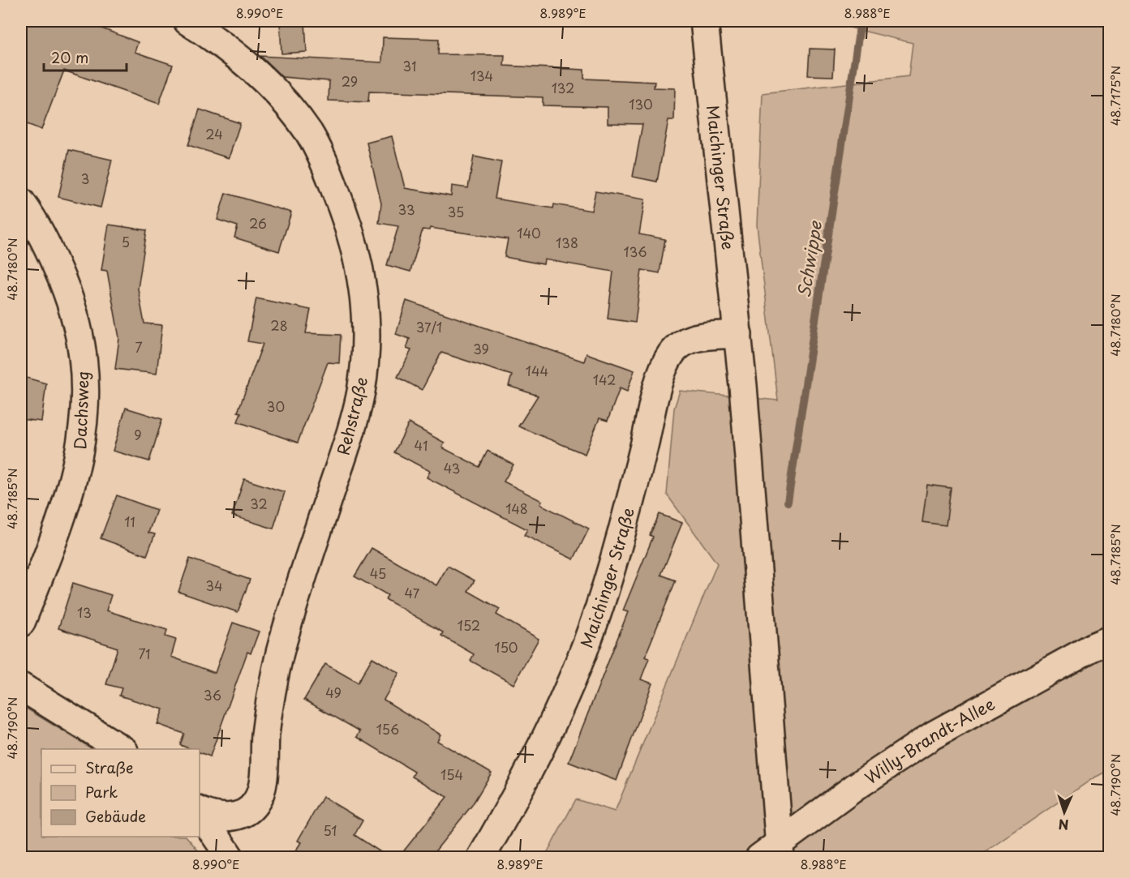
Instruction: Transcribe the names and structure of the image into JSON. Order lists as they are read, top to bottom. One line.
{"streets":{"street":["Maichinger Straße","Dachsweg","Rehstraße","Willy-Brandt-Allee"]},"crossings":[["Maichinger Straße","Willy-Brandt-Allee"]],"water":["Schwippe"],"house_numbers":["31","134","29","132","130","24","3","33","35","26","140","5","138","136","28","37/1","7","39","144","142","30","9","41","43","32","148","11","45","34","47","13","152","150","71","49","36","156","154","51"],"legend":["Straße","Park","Gebäude"],"scale_bar":"20 m","north":"bottom","coordinates":["8.990°E","8.989°E","8.988°E","48.7175°N","48.7180°N","48.7185°N","48.7190°N"]}
